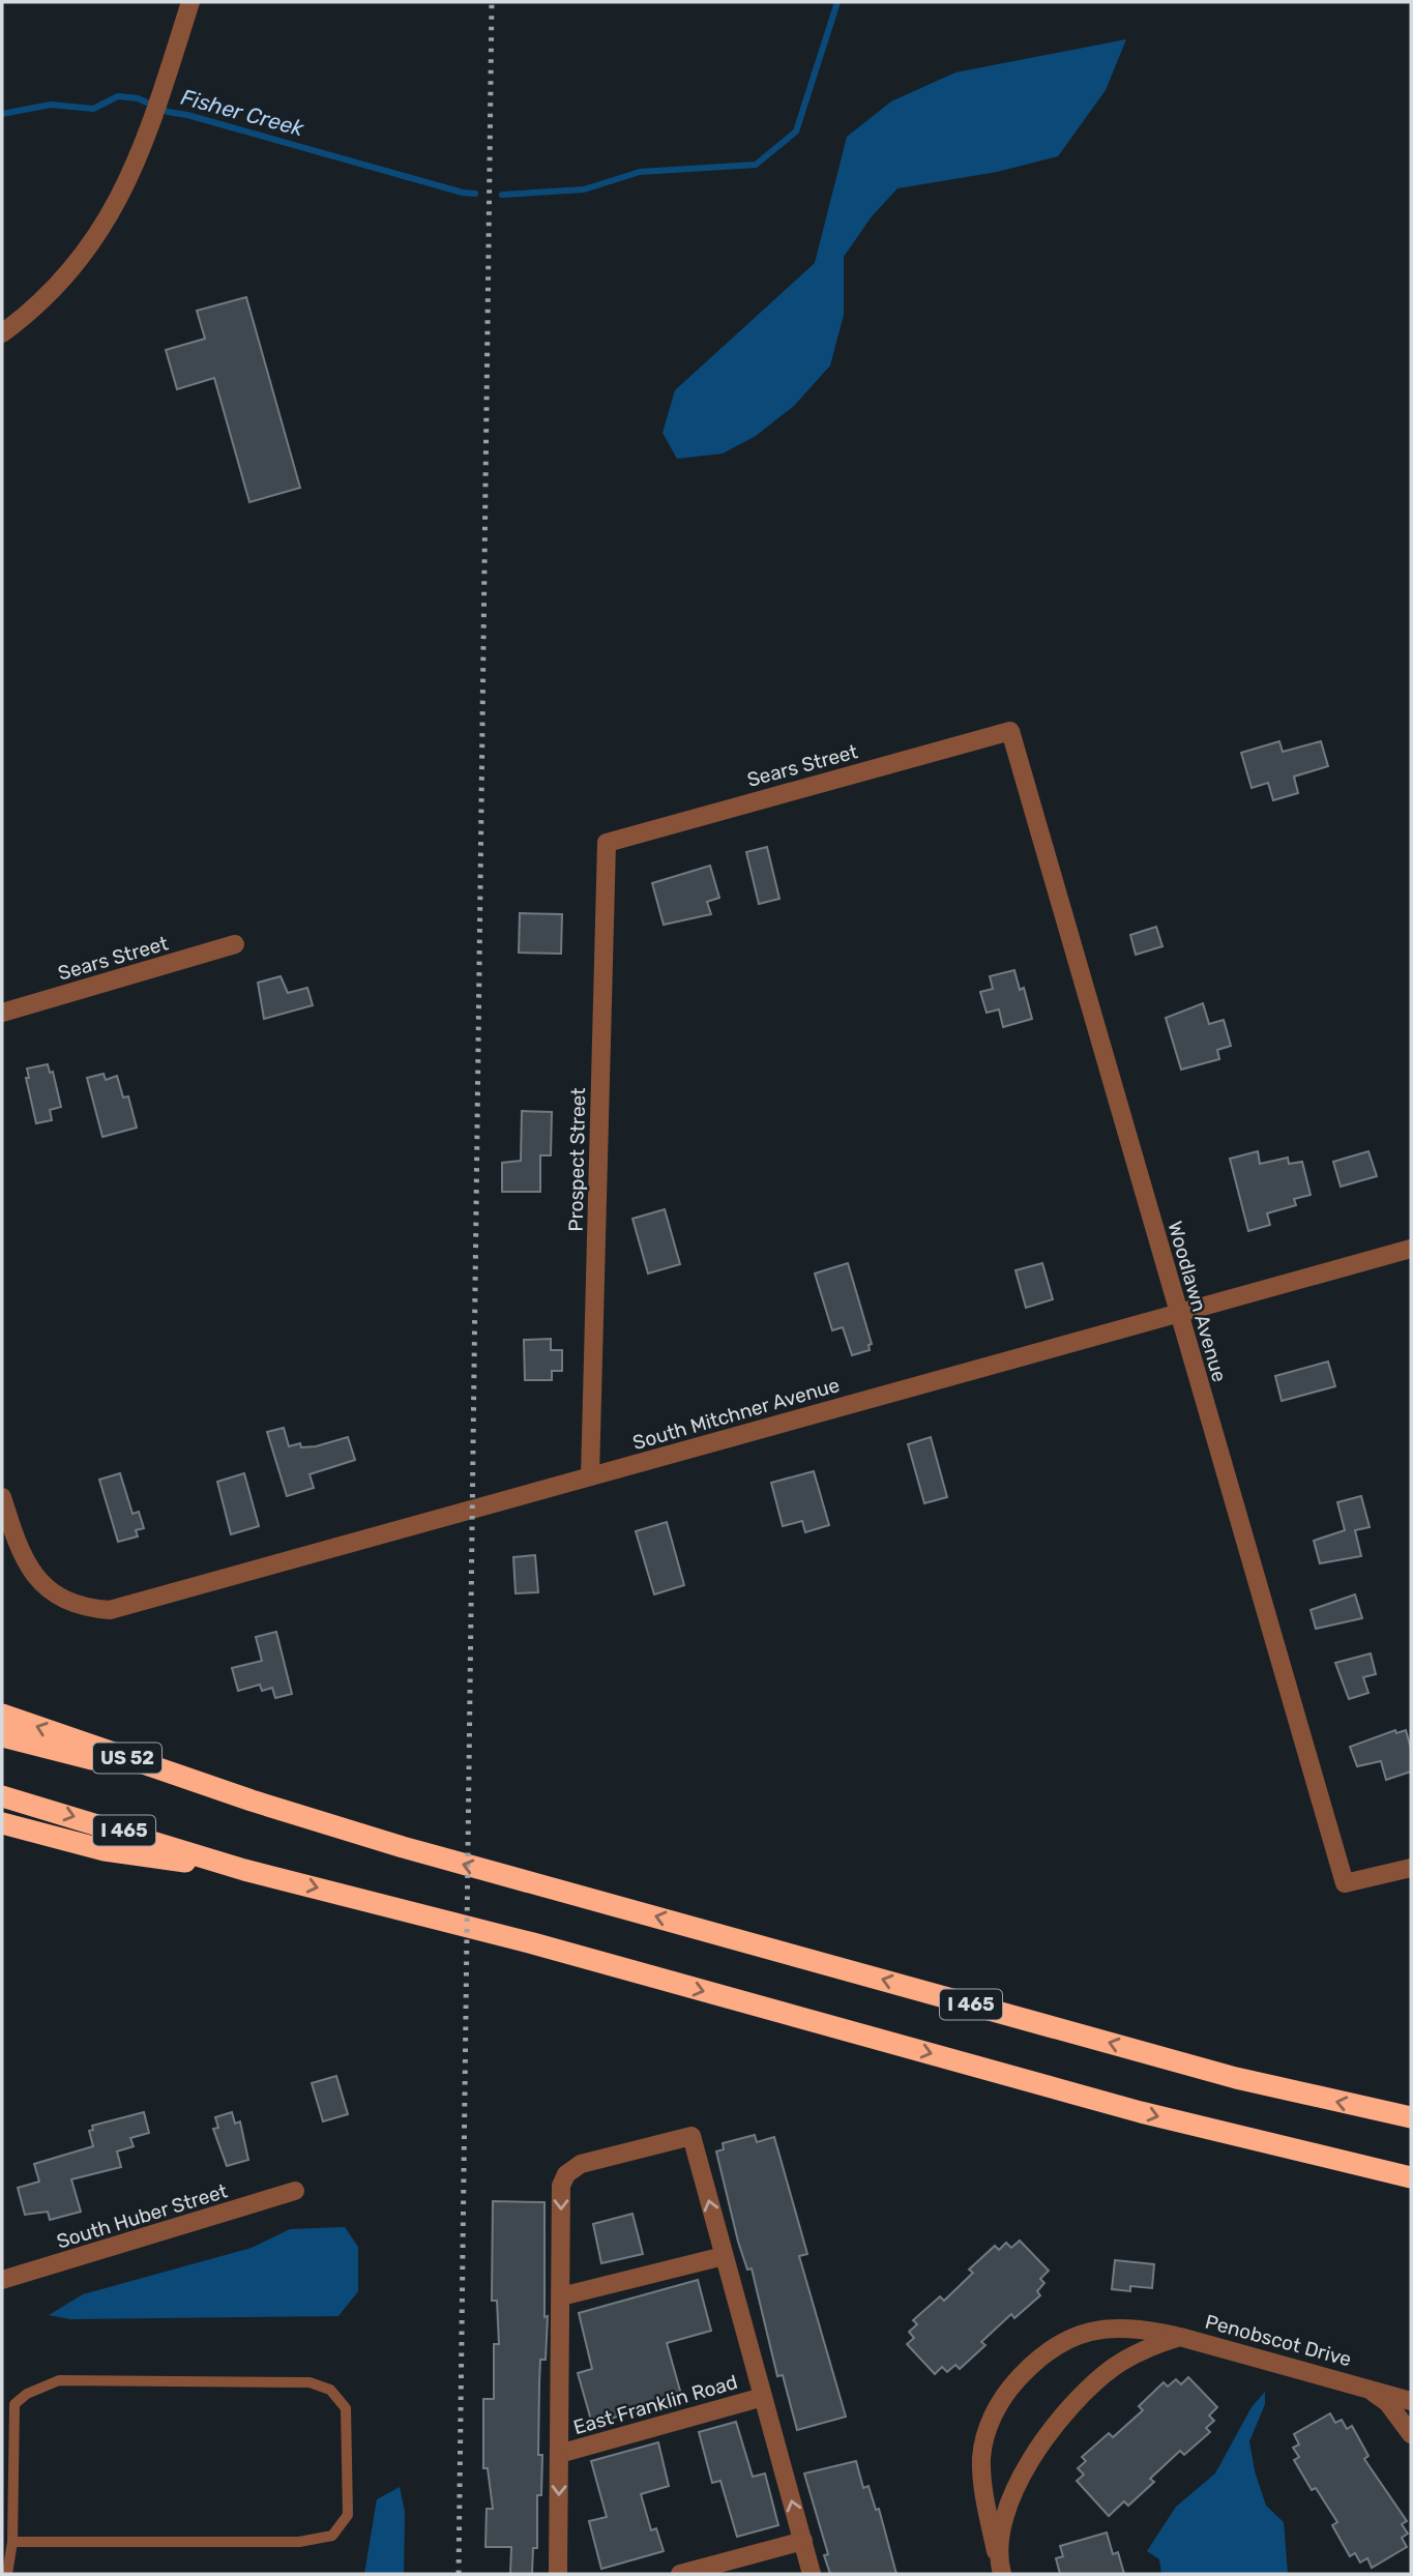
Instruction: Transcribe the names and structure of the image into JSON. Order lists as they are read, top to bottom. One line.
{"streets":{"highway":["US 52","I 465"],"street":["Sears Street","Prospect Street","Woodlawn Avenue","South Mitchner Avenue","South Huber Street","Penobscot Drive","East Franklin Road"]},"crossings":[["Sears Street","Prospect Street"],["Sears Street","Woodlawn Avenue"],["Prospect Street","South Mitchner Avenue"],["Woodlawn Avenue","South Mitchner Avenue"],["US 52","I 465"]],"water":["Fisher Creek"]}
